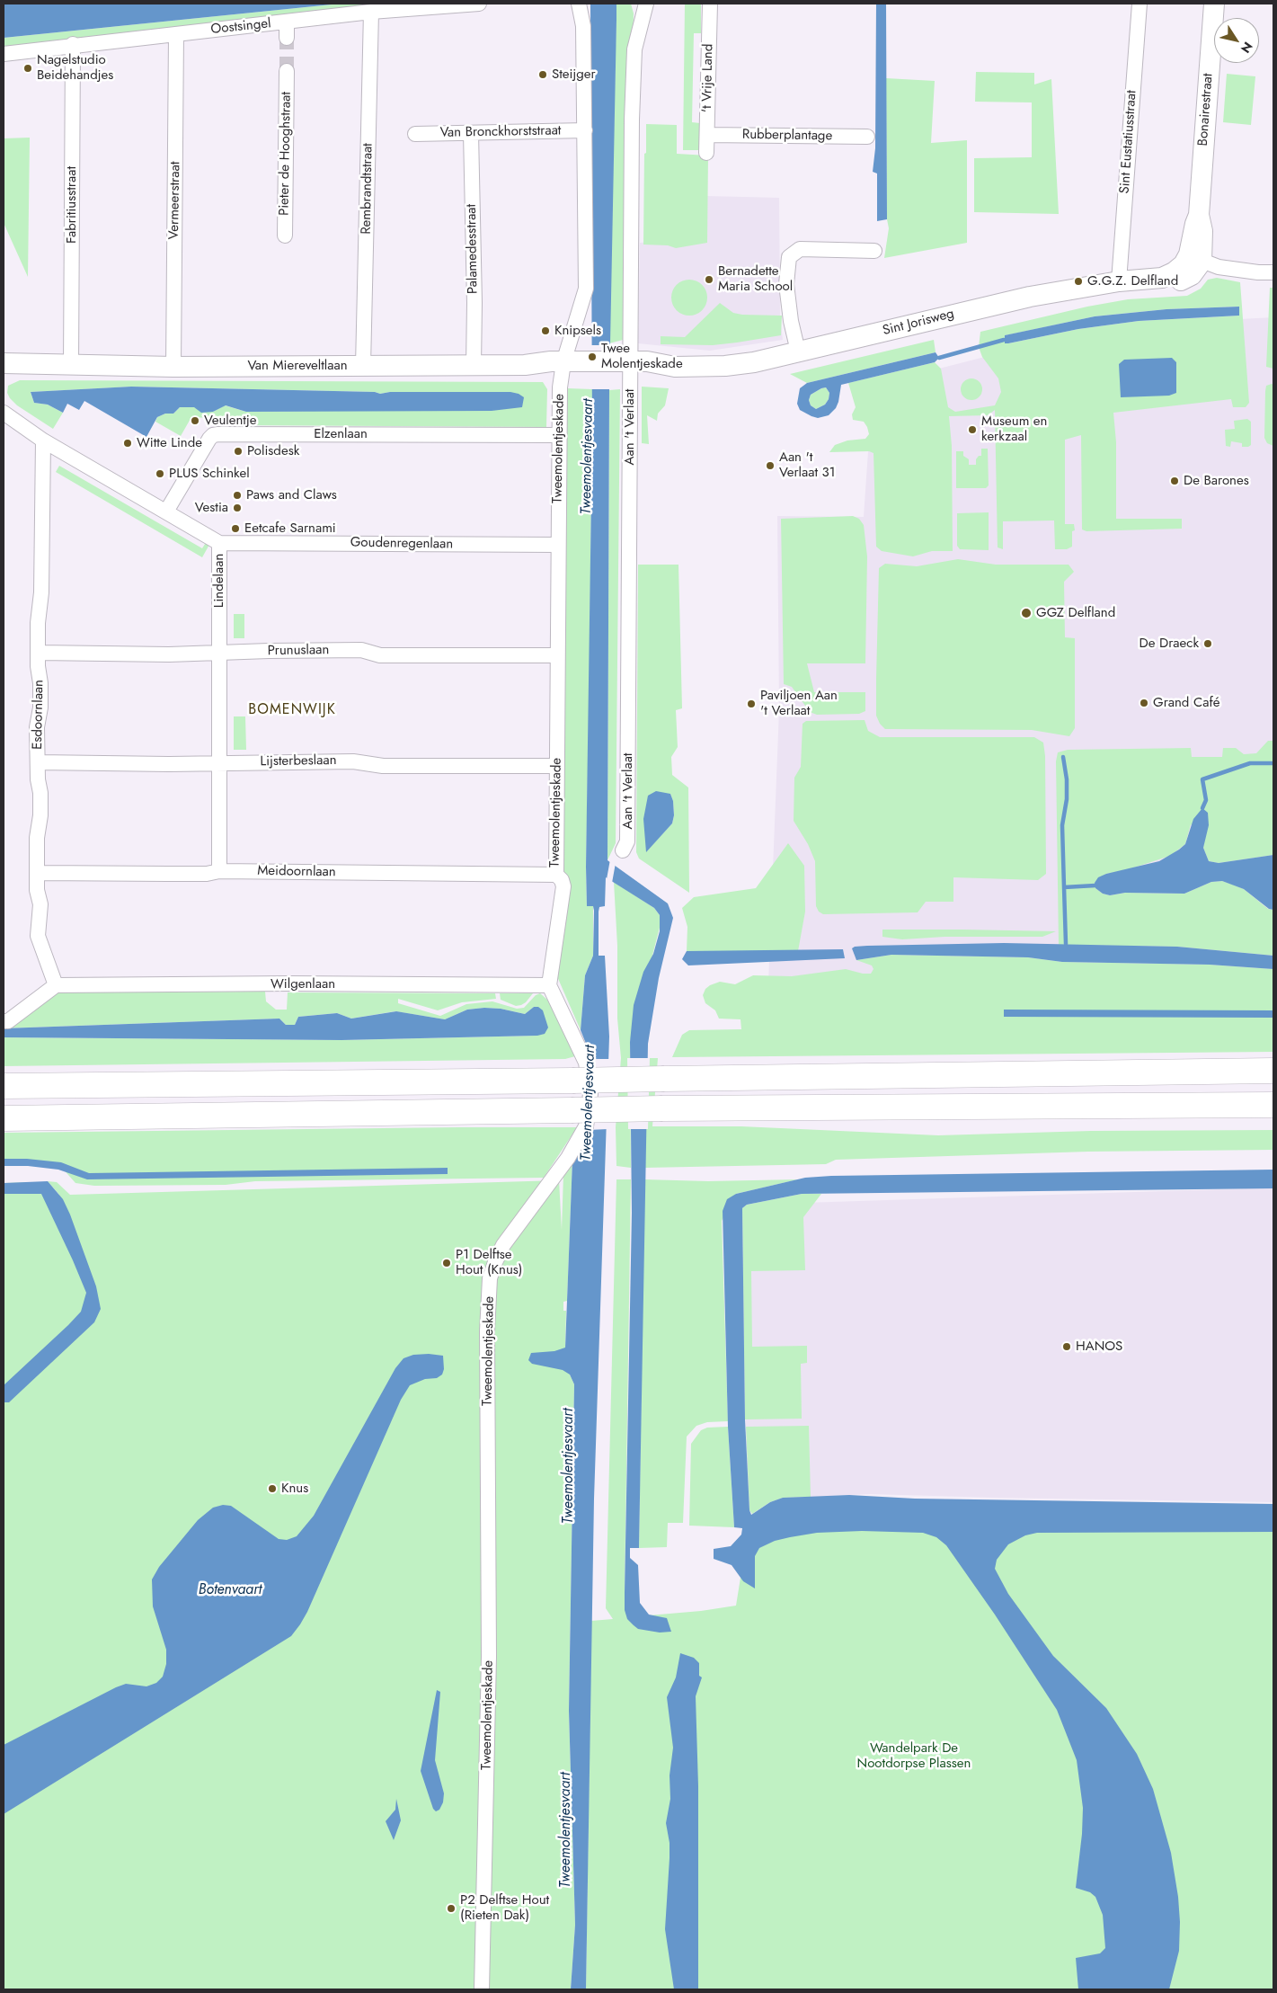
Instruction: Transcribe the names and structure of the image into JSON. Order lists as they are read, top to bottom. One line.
{"streets":{"main road":["Bonairestraat","Sint Jorisweg","Van Miereveltlaan"],"street":["Oostsingel","'t Vrije Land","Van Bronckhorststraat","Rubberplantage","Sint Eustatiusstraat","Pieter de Hooghstraat","Rembrandtstraat","Vermeerstraat","Fabritiusstraat","Palamedesstraat","Aan 't Verlaat","Elzenlaan","Tweemolentjeskade","Goudenregenlaan","Lindelaan","Prunuslaan","Esdoornlaan","Lijsterbeslaan","Meidoornlaan","Wilgenlaan"]},"crossings":[["Oostsingel","Rembrandtstraat"],["Oostsingel","Vermeerstraat"],["Oostsingel","Fabritiusstraat"],["'t Vrije Land","Rubberplantage"],["Bonairestraat","Sint Jorisweg"],["Van Bronckhorststraat","Palamedesstraat"],["Van Bronckhorststraat","Tweemolentjeskade"],["Sint Eustatiusstraat","Sint Jorisweg"],["Rembrandtstraat","Van Miereveltlaan"],["Vermeerstraat","Van Miereveltlaan"],["Fabritiusstraat","Van Miereveltlaan"],["Palamedesstraat","Van Miereveltlaan"],["Sint Jorisweg","Van Miereveltlaan"],["Sint Jorisweg","Aan 't Verlaat"],["Van Miereveltlaan","Aan 't Verlaat"],["Van Miereveltlaan","Tweemolentjeskade"],["Elzenlaan","Tweemolentjeskade"],["Elzenlaan","Lindelaan"],["Tweemolentjeskade","Goudenregenlaan"],["Tweemolentjeskade","Prunuslaan"],["Tweemolentjeskade","Lijsterbeslaan"],["Tweemolentjeskade","Meidoornlaan"],["Tweemolentjeskade","Wilgenlaan"],["Goudenregenlaan","Lindelaan"],["Lindelaan","Prunuslaan"],["Lindelaan","Esdoornlaan"],["Lindelaan","Lijsterbeslaan"],["Lindelaan","Meidoornlaan"],["Prunuslaan","Esdoornlaan"],["Esdoornlaan","Lijsterbeslaan"],["Esdoornlaan","Meidoornlaan"],["Esdoornlaan","Wilgenlaan"]],"districts":["BOMENWIJK"],"water":["Tweemolentjesvaart","Botenvaart"],"parks":["Wandelpark De Nootdorpse Plassen"],"places":["Nagelstudio Beidehandjes","Steijger","Bernadette Maria School","G.G.Z. Delfland","Knipsels","Twee Molentjeskade","Veulentje","Museum en kerkzaal","Witte Linde","Polisdesk","Aan 't Verlaat 31","PLUS Schinkel","De Barones","Paws and Claws","Vestia","Eetcafe Sarnami","GGZ Delfland","De Draeck","Grand Café","Paviljoen Aan 't Verlaat","P1 Delftse Hout (Knus)","HANOS","Knus","P2 Delftse Hout (Rieten Dak)"],"north":"bottom right"}
